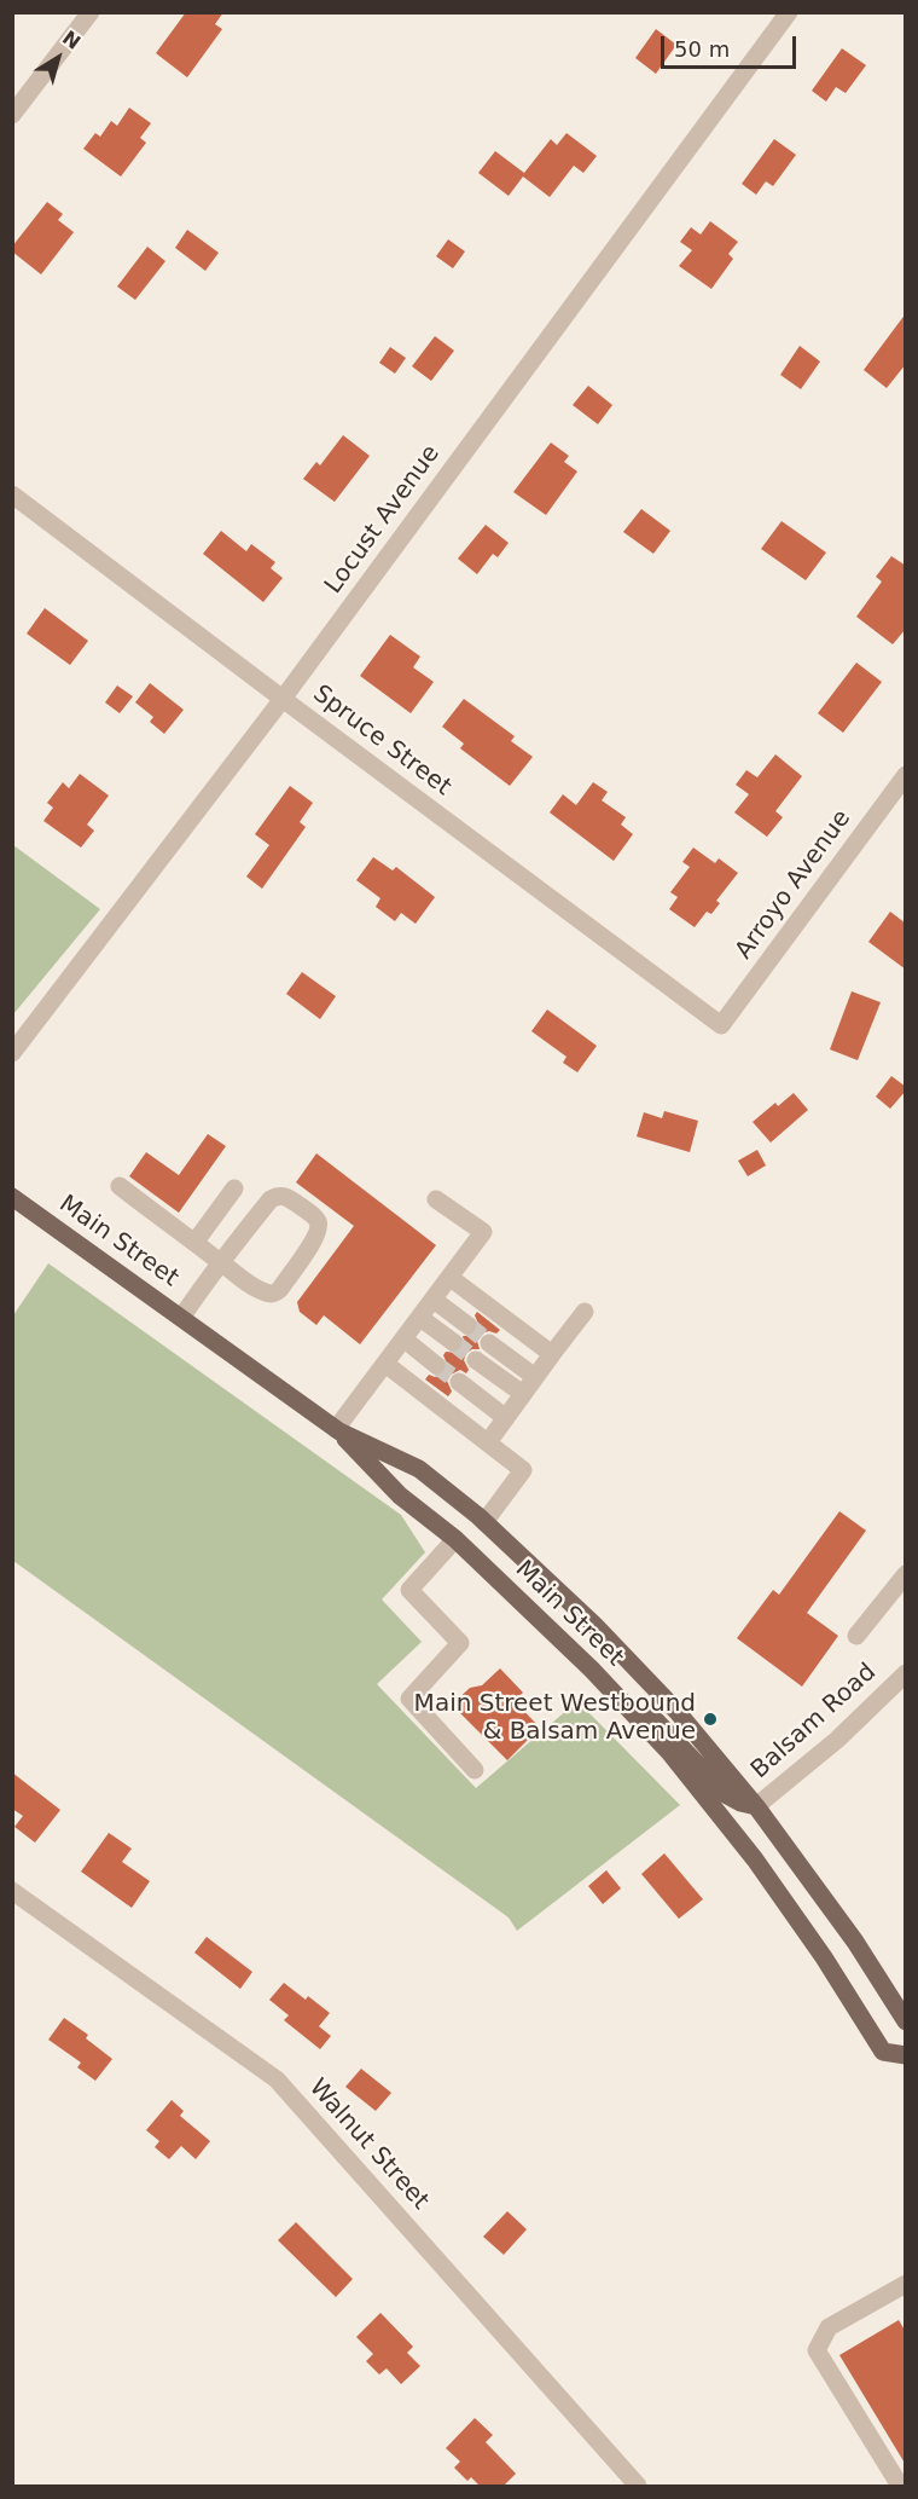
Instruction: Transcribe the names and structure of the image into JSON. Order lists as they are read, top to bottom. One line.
{"streets":{"main road":["Main Street"],"street":["Locust Avenue","Spruce Street","Arroyo Avenue","Balsam Road","Walnut Street"]},"crossings":[["Locust Avenue","Spruce Street"],["Spruce Street","Arroyo Avenue"],["Main Street","Balsam Road"]],"places":["Main Street Westbound & Balsam Avenue"],"scale_bar":"50 m","north":"top right"}
